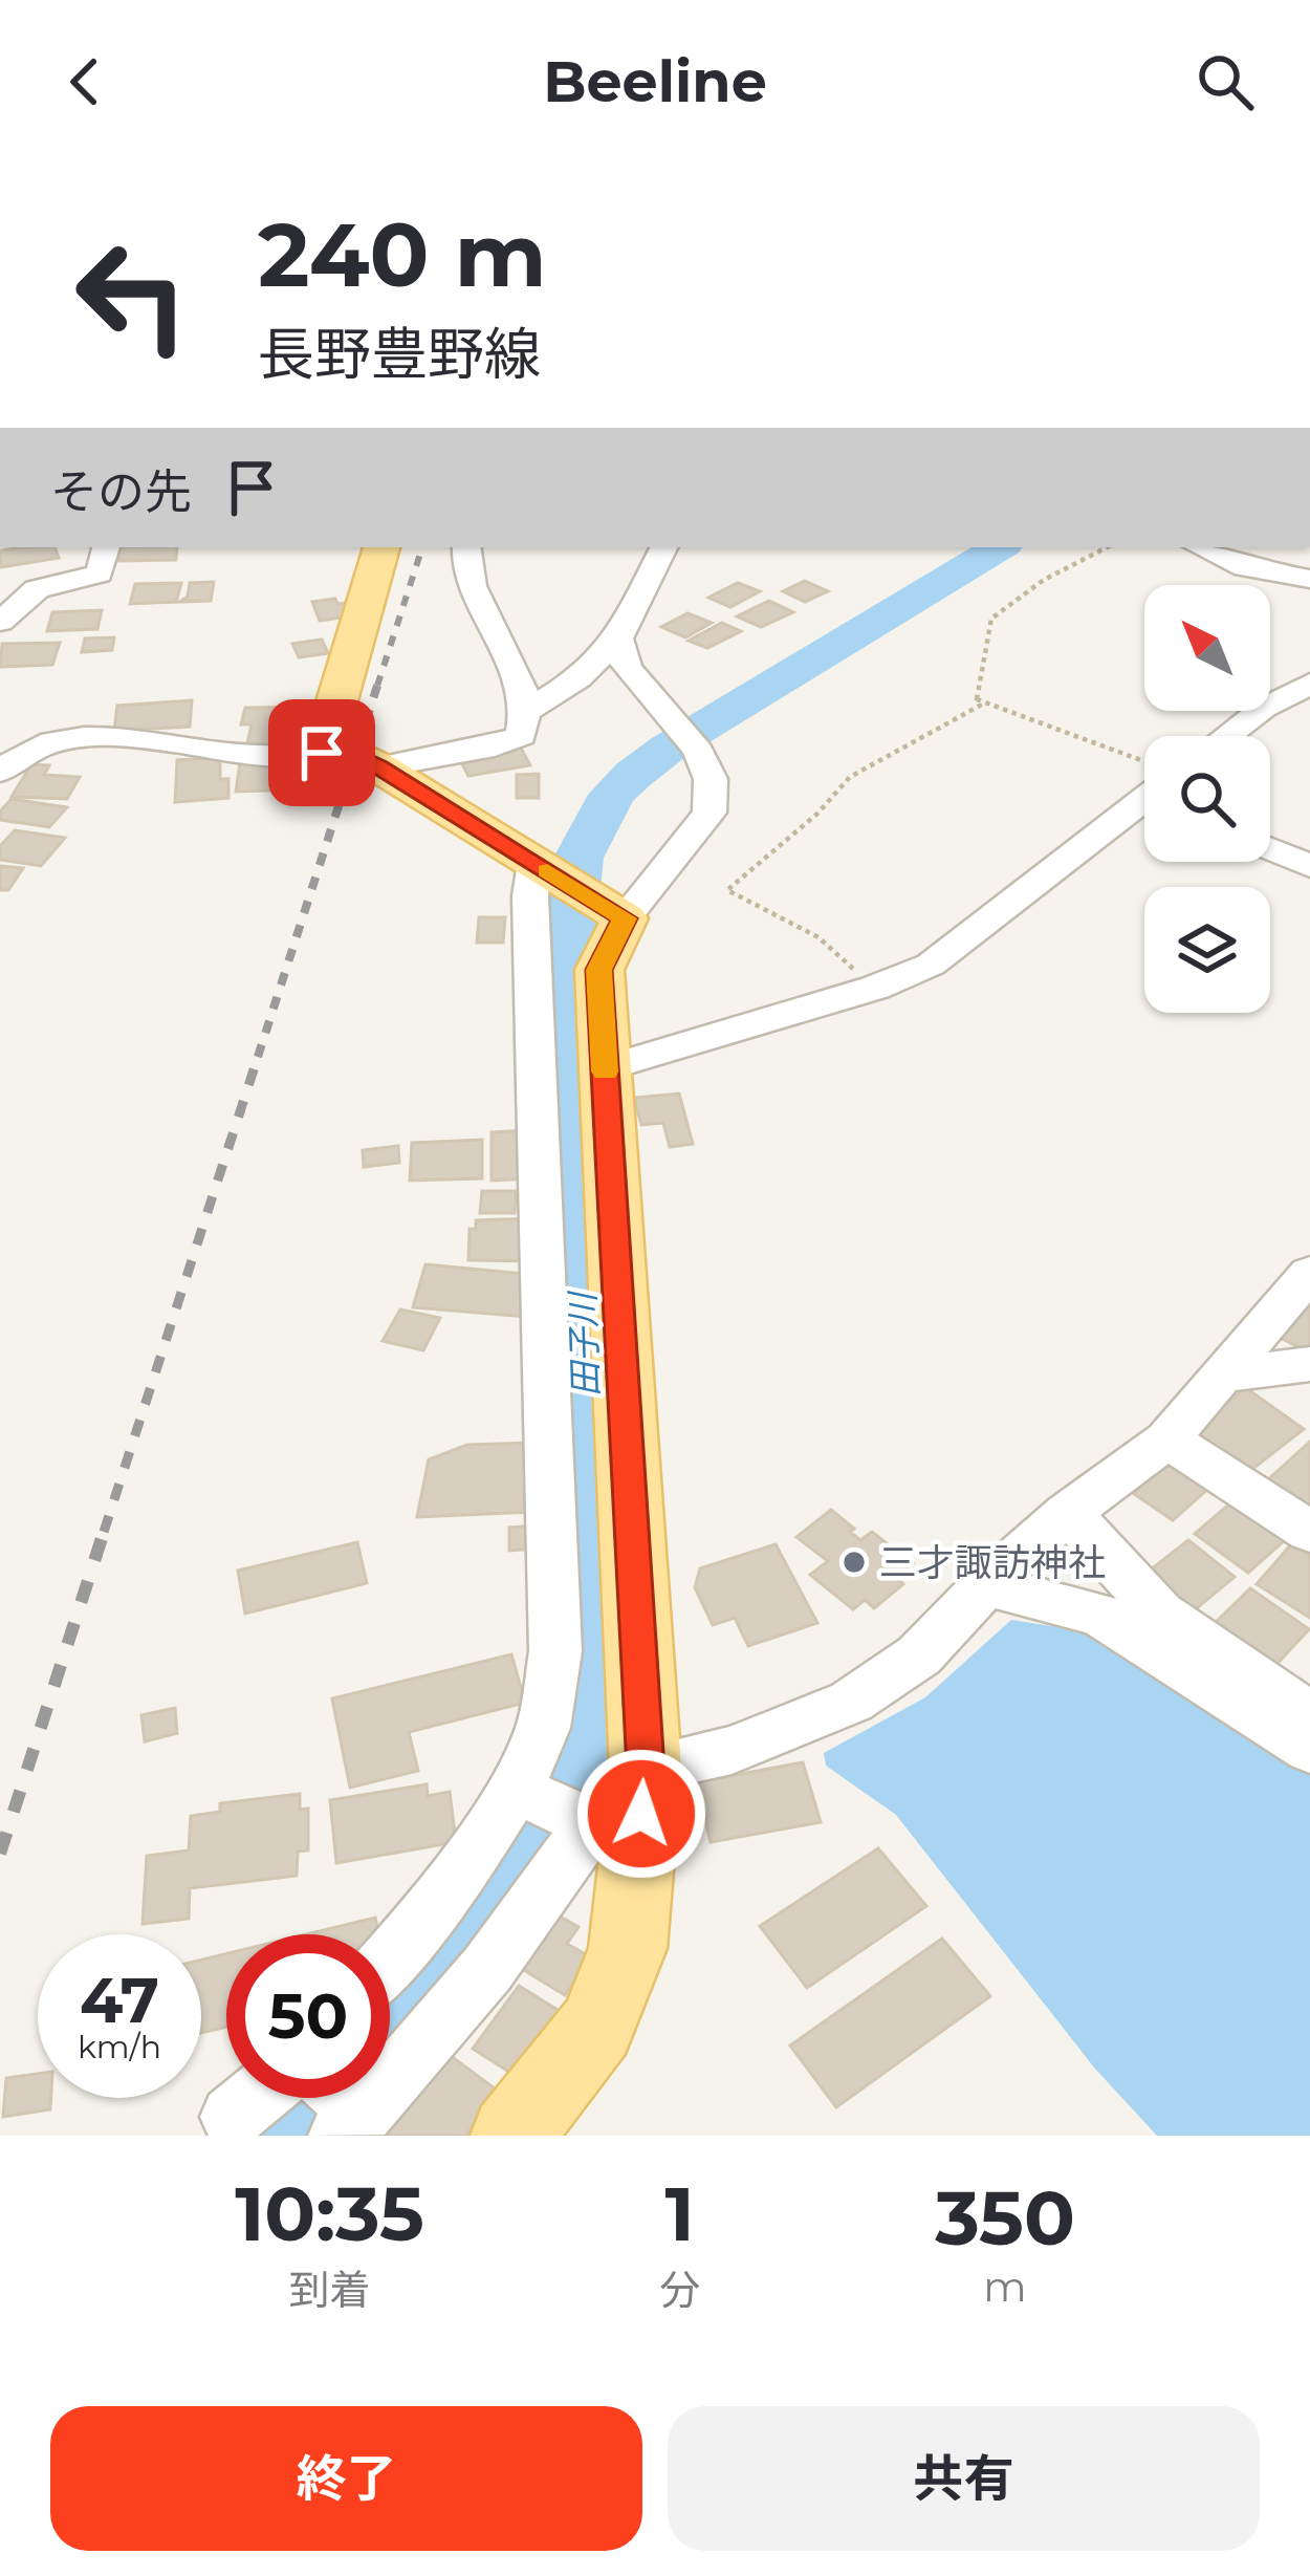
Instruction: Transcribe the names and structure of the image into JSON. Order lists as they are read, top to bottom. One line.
{"water":["田子川"],"places":["三才諏訪神社"],"north":"top left","page":{"header":"Beeline","turn":["240 m","長野豊野線"],"then":"その先","speed":"47 km/h","limit":"50","eta":["10:35","到着","1","分","350","m"],"buttons":["終了","共有"]}}
